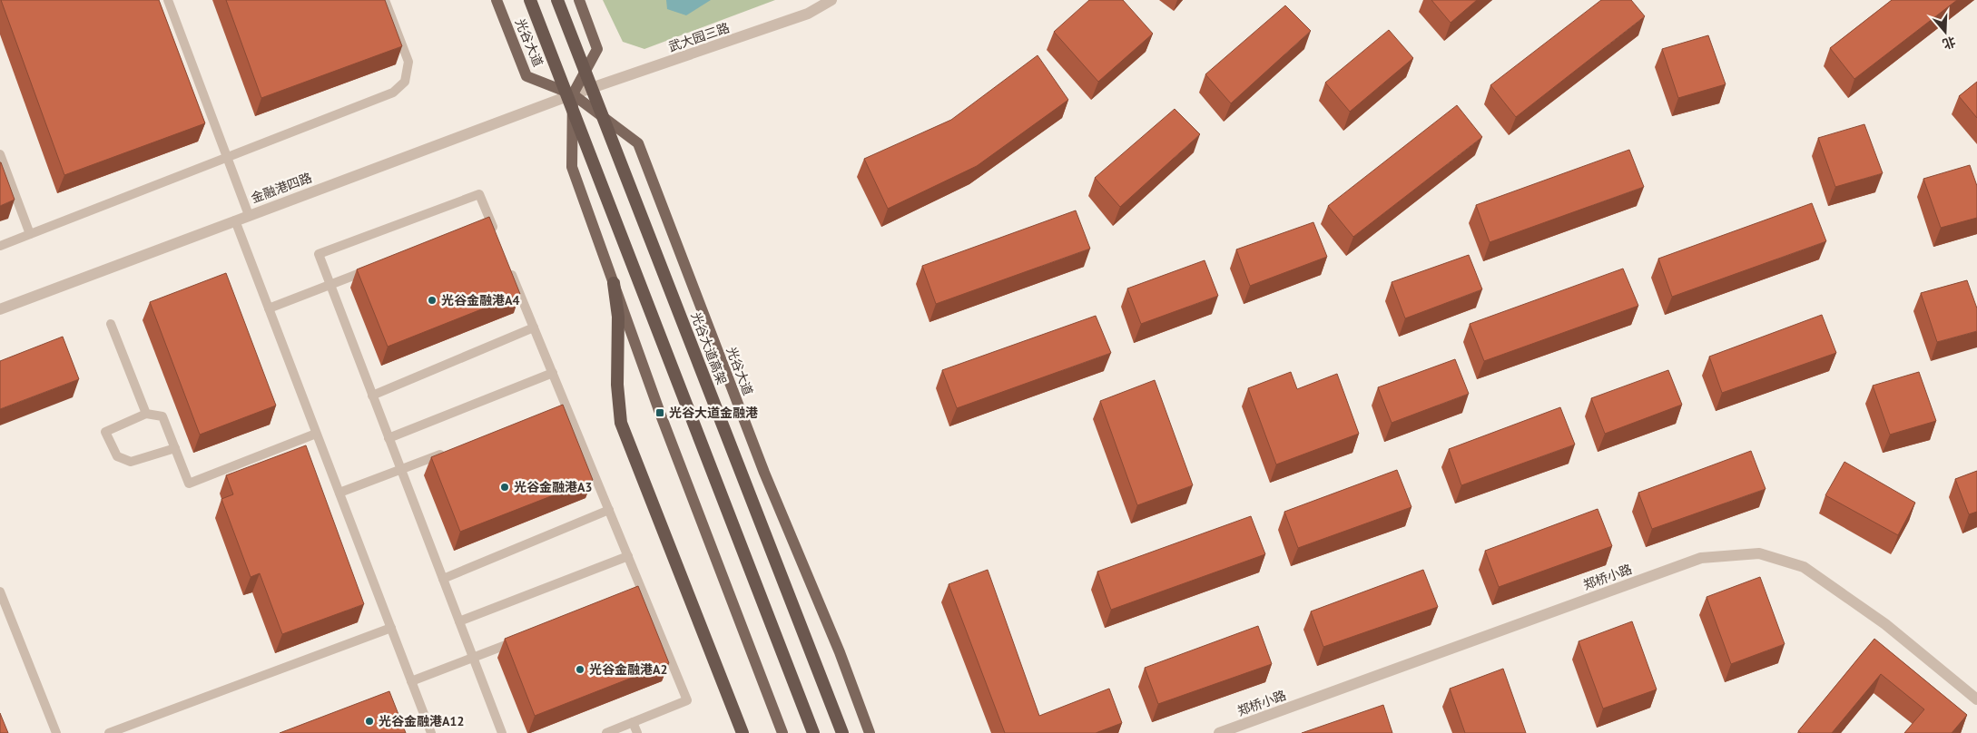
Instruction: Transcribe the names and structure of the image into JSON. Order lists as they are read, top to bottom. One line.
{"streets":{"highway":["光谷大道高架"],"main road":["光谷大道"],"street":["武大园三路","金融港四路","郑桥小路"]},"crossings":[["武大园三路","光谷大道"],["武大园三路","金融港四路"],["光谷大道","金融港四路"]],"places":{"other":["光谷金融港A4","光谷金融港A3","光谷金融港A2","光谷金融港A12"],"transit":["光谷大道金融港"]},"north":"bottom"}
